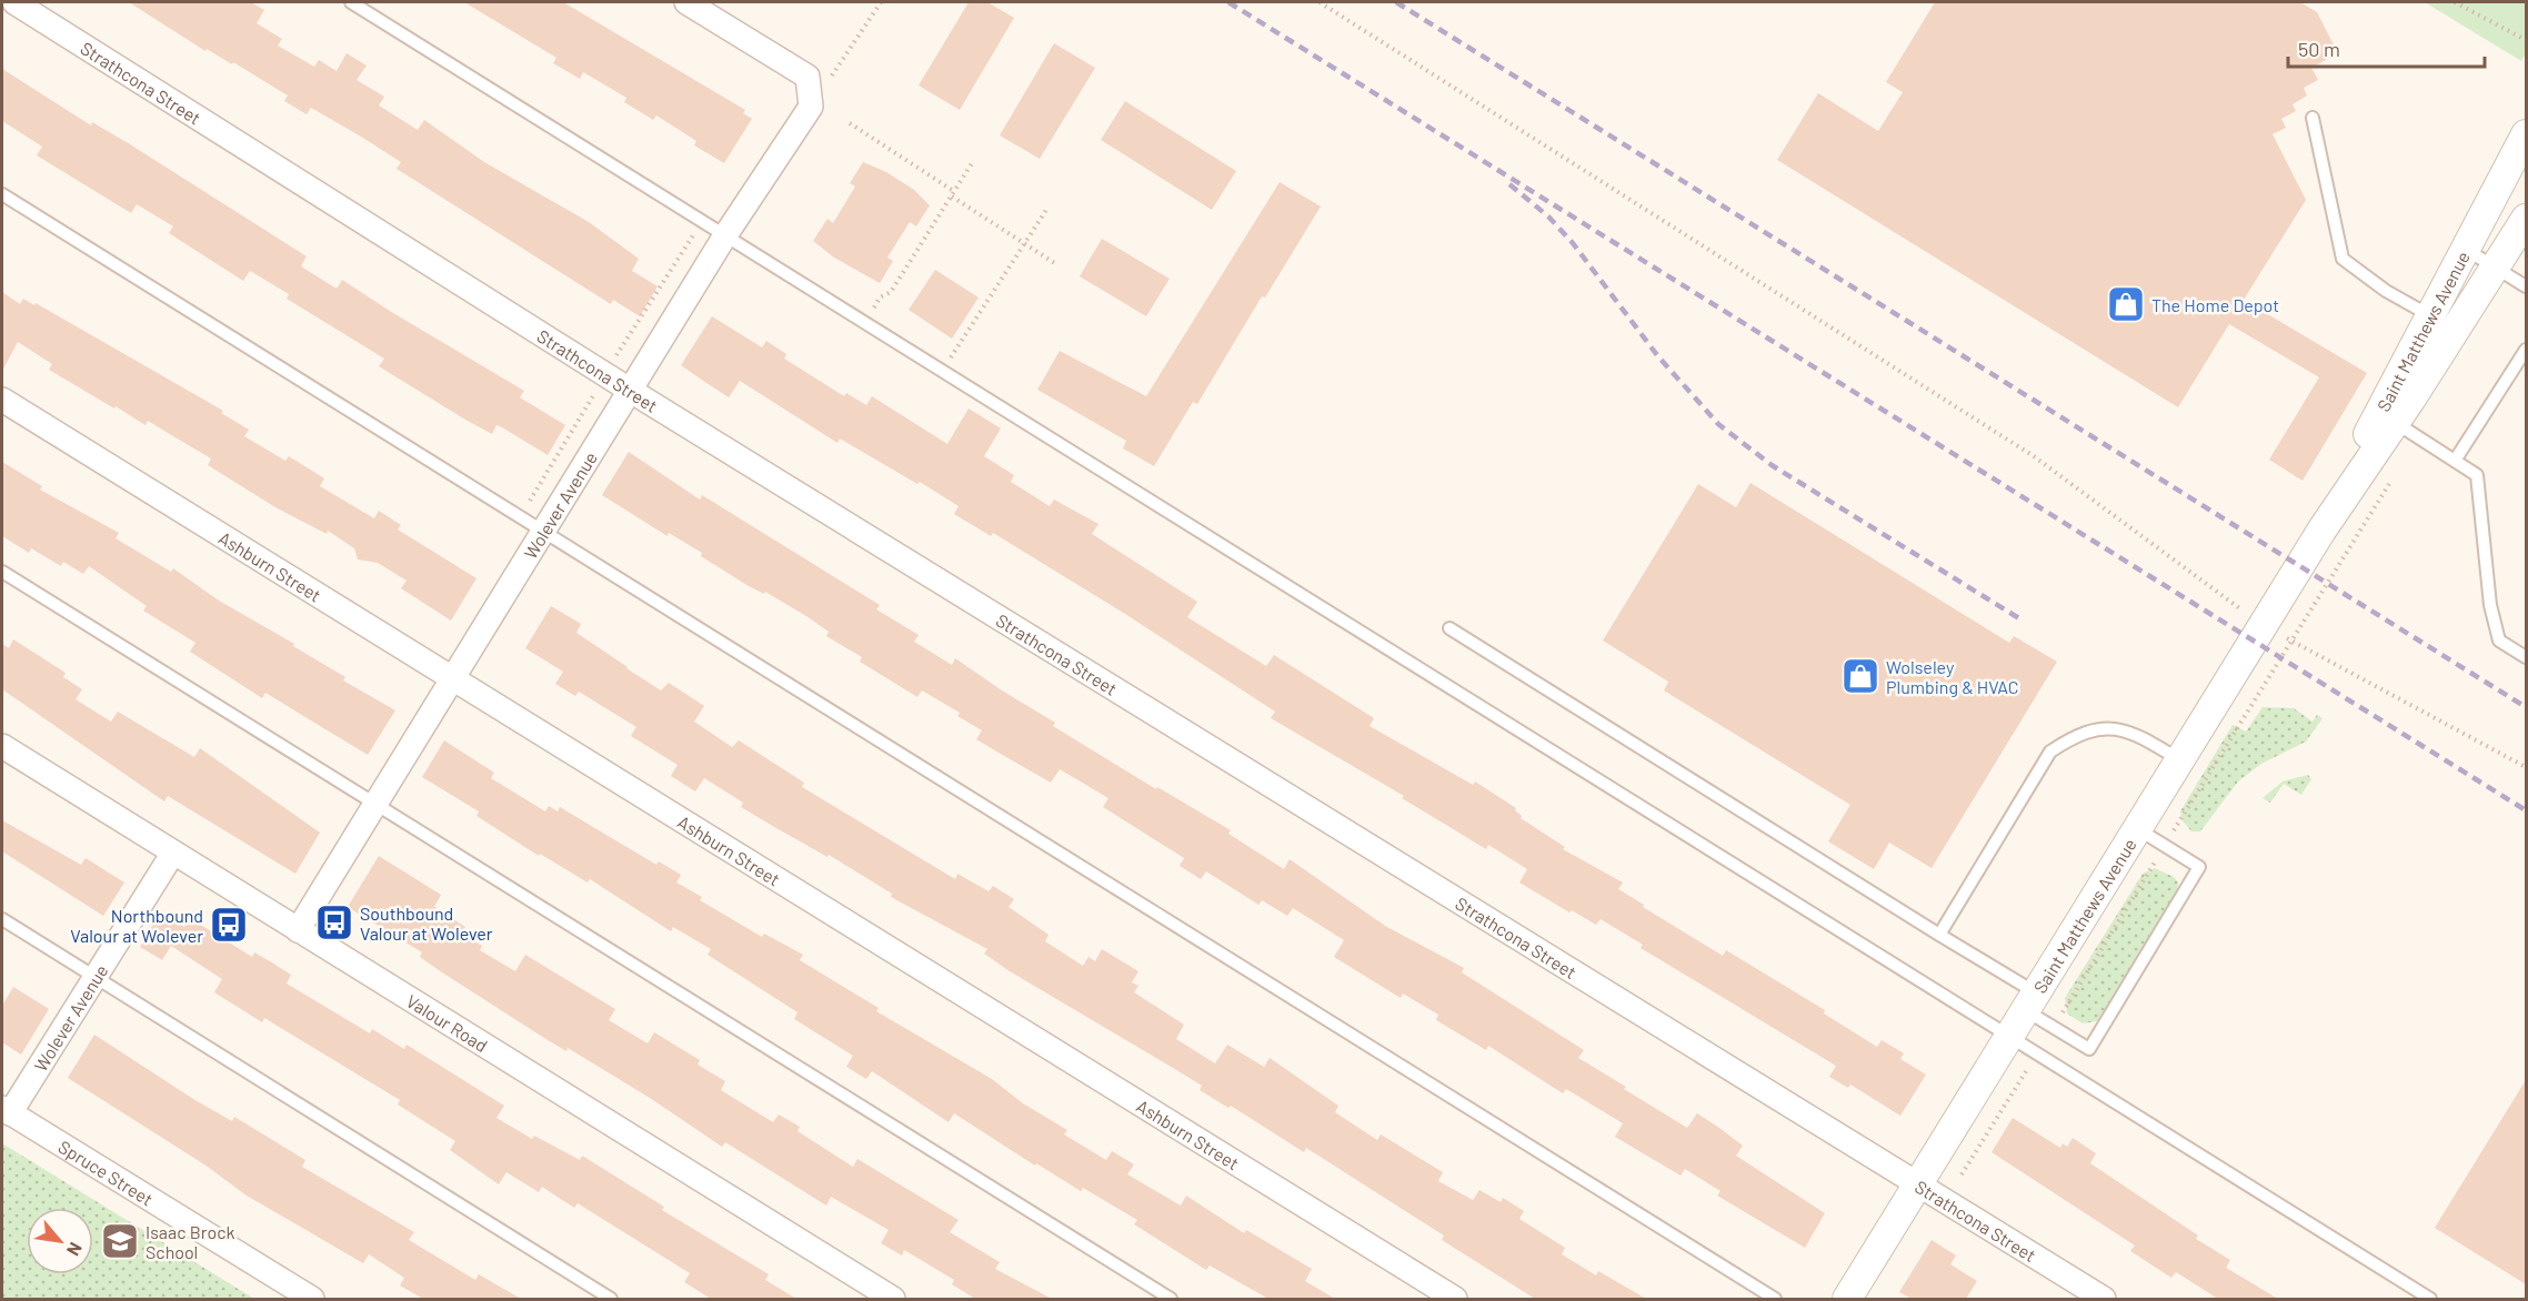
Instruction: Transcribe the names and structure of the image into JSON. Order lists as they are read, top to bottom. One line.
{"streets":{"street":["Strathcona Street","Saint Matthews Avenue","Wolever Avenue","Ashburn Street","Valour Road","Spruce Street"]},"crossings":[["Strathcona Street","Saint Matthews Avenue"],["Strathcona Street","Wolever Avenue"],["Wolever Avenue","Ashburn Street"],["Wolever Avenue","Valour Road"],["Wolever Avenue","Spruce Street"]],"places":{"shop":["The Home Depot","Wolseley Plumbing & HVAC"],"bus stop":["Southbound Valour at Wolever","Northbound Valour at Wolever"],"school or university":["Isaac Brock School"]},"scale_bar":"50 m","north":"bottom right"}
